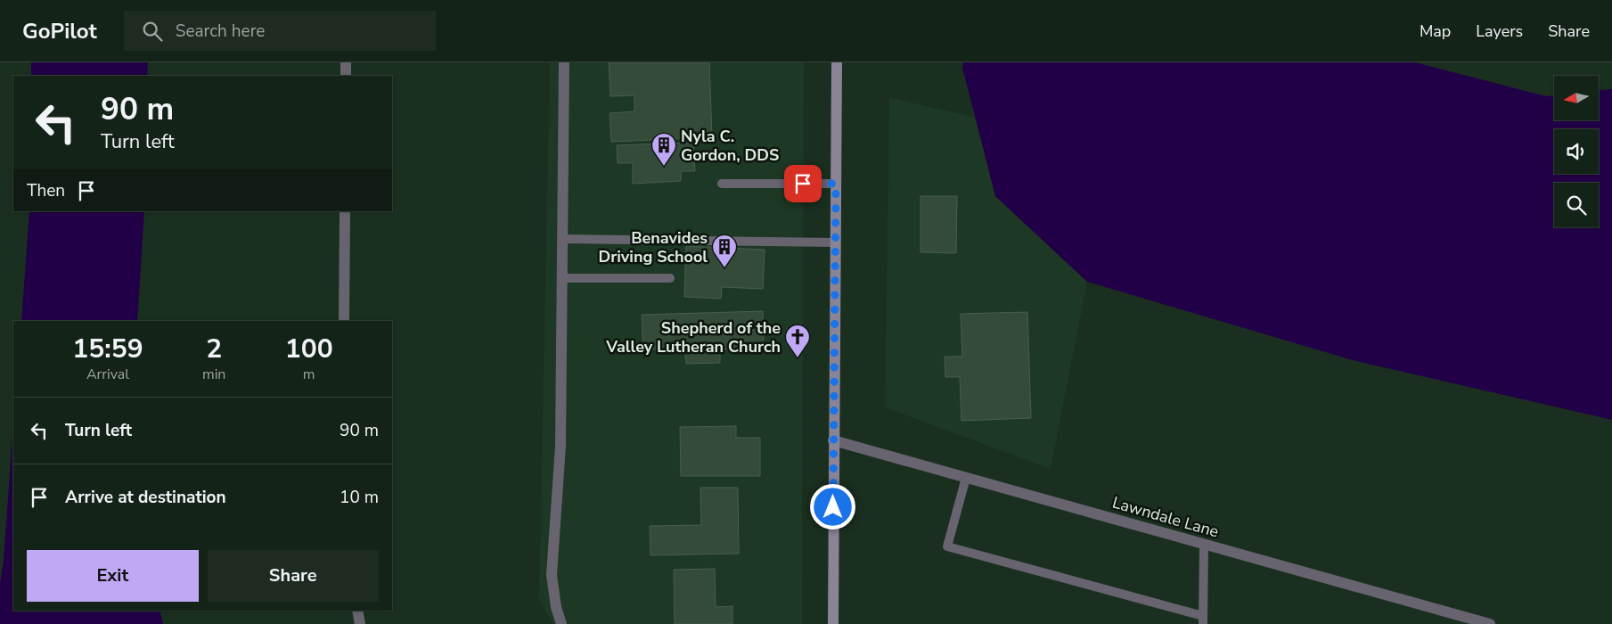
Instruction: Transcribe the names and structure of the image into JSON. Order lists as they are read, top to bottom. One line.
{"streets":{"street":["Lawndale Lane"]},"places":{"building":["Nyla C. Gordon, DDS","Benavides Driving School"],"church":["Shepherd of the Valley Lutheran Church"]},"north":"left","page":{"header":"GoPilot","search":"Search here","nav":["Map","Layers","Share"],"turn":["90 m","Turn left"],"then":"Then","eta":["15:59","Arrival","2","min","100","m"],"list":[{"name":"Turn left","value":"90 m"},{"name":"Arrive at destination","value":"10 m"}],"buttons":["Exit","Share"]}}
